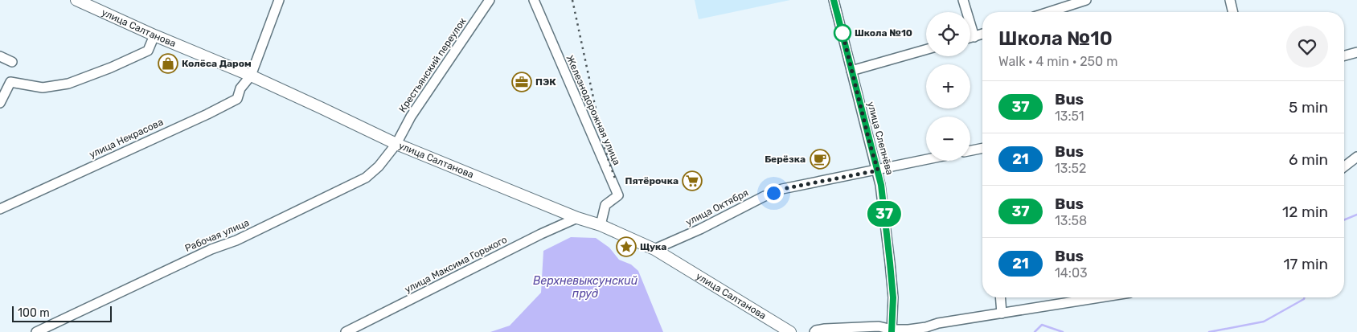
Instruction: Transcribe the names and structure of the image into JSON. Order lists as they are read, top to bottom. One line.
{"streets":{"main road":["улица Салтанова"],"street":["Крестьянский переулок","Железнодорожная улица","улица Некрасова","улица Слепнёва","улица Октября","Рабочая улица","улица Максима Горького"]},"crossings":[["улица Салтанова","Крестьянский переулок"],["улица Салтанова","Железнодорожная улица"],["улица Салтанова","улица Некрасова"],["улица Салтанова","улица Октября"],["улица Салтанова","Рабочая улица"],["улица Салтанова","улица Максима Горького"],["Крестьянский переулок","Рабочая улица"],["улица Слепнёва","улица Октября"]],"water":["Верхневыксунский пруд"],"places":{"other":["Школа №10"],"shop":["Колёса Даром"],"office":["ПЭК"],"cafe":["Берёзка"],"supermarket":["Пятёрочка"],"place":["Щука"]},"lines":["bus line 37"],"scale_bar":"100 m","page":{"on_map":"37","map_buttons":["+","−"],"heading":["Школа №10","Walk · 4 min · 250 m"],"list":[{"mark":"37","name":"Bus","note":"13:51","value":"5 min"},{"mark":"21","name":"Bus","note":"13:52","value":"6 min"},{"mark":"37","name":"Bus","note":"13:58","value":"12 min"},{"mark":"21","name":"Bus","note":"14:03","value":"17 min"}],"scale":"100 m"}}
